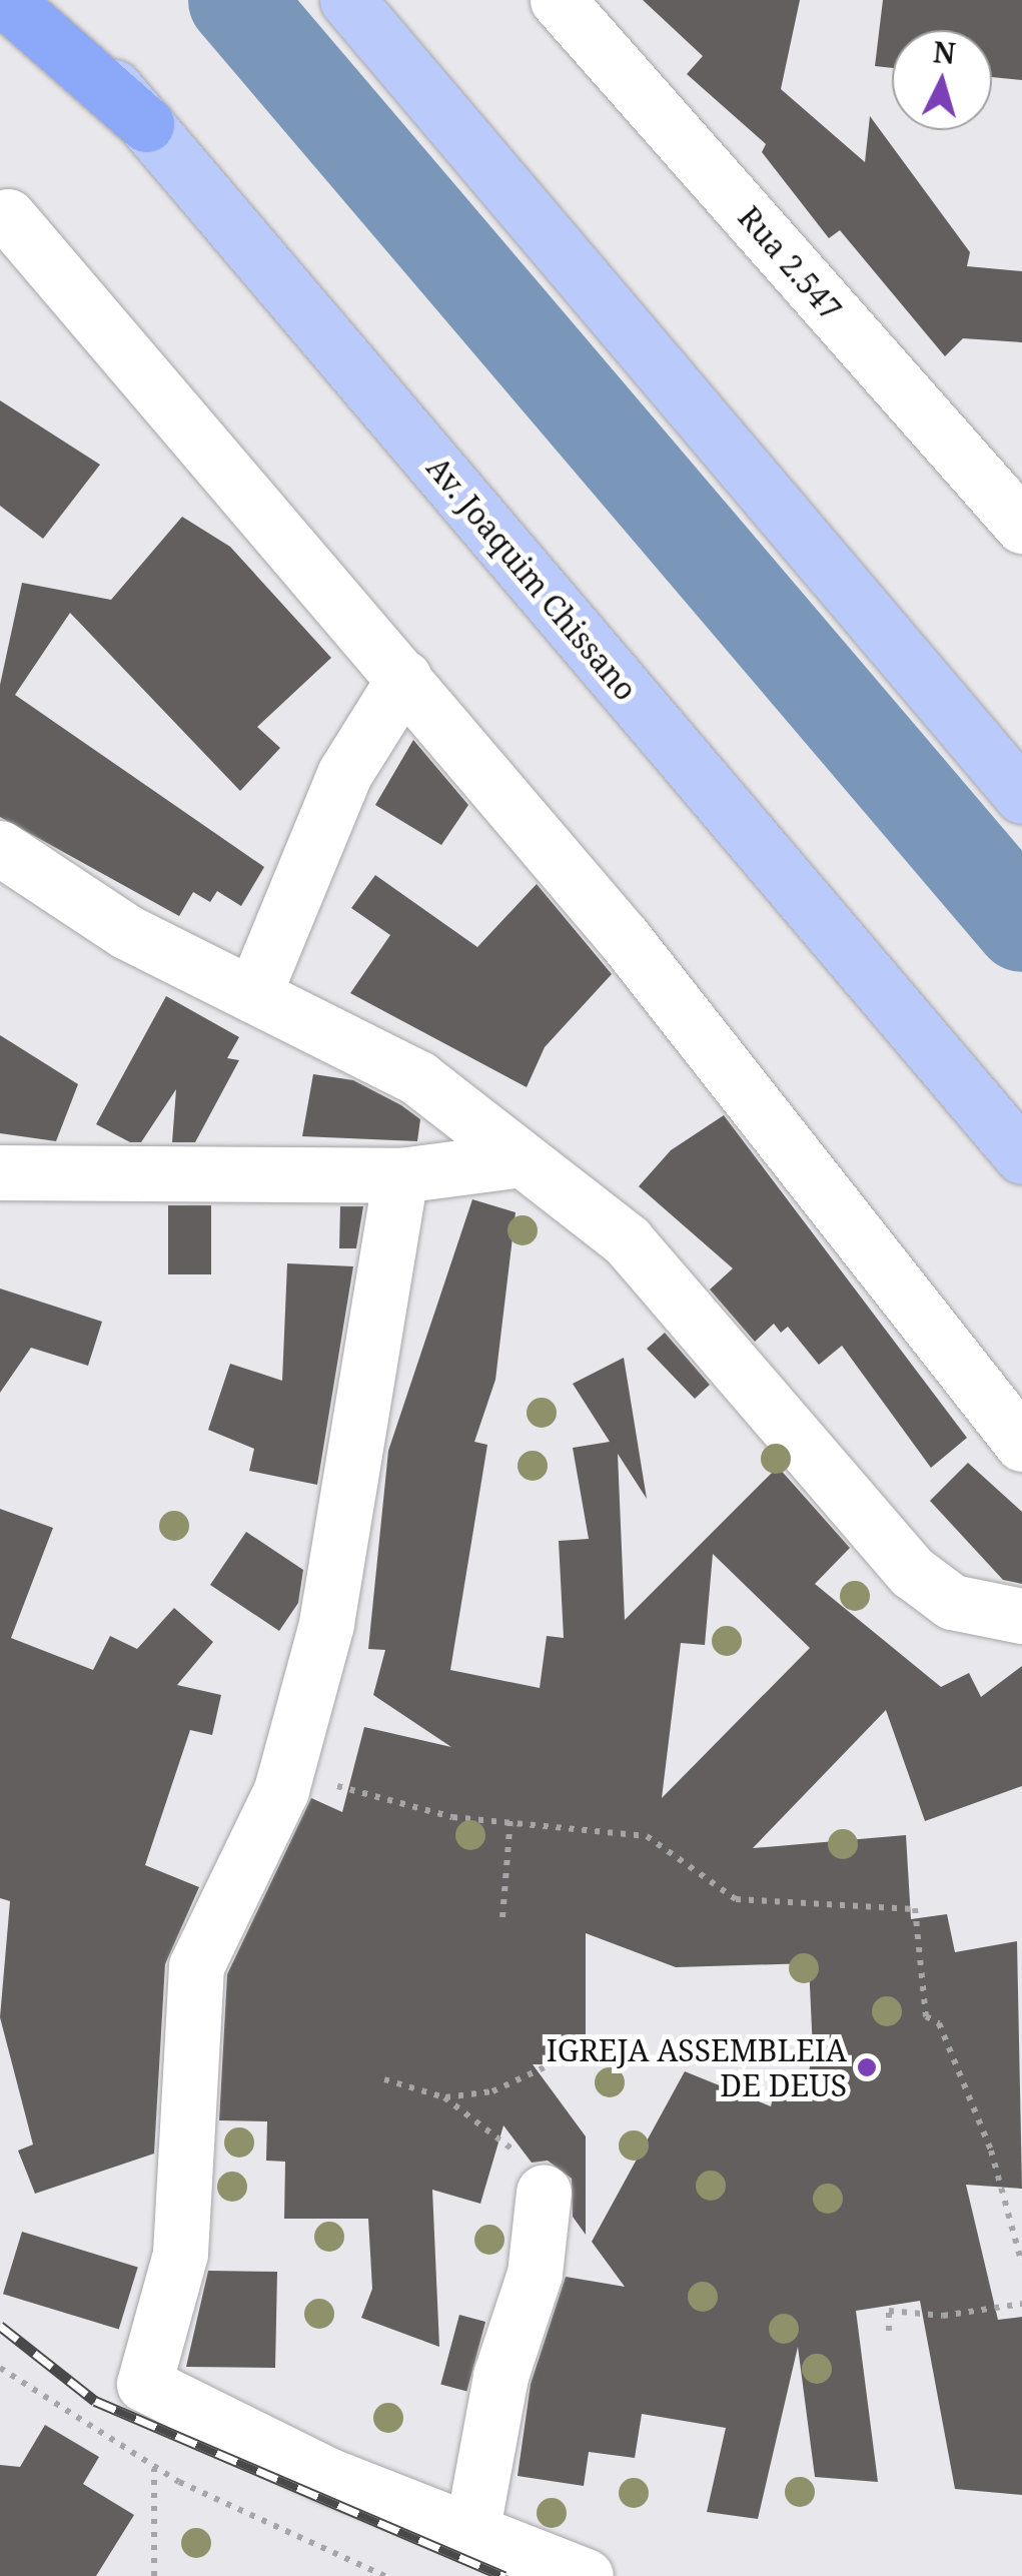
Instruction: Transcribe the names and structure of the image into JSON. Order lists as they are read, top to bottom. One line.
{"streets":{"main road":["Av. Joaquim Chissano"],"street":["Rua 2.547"]},"places":["IGREJA ASSEMBLEIA DE DEUS"],"north":"top"}
